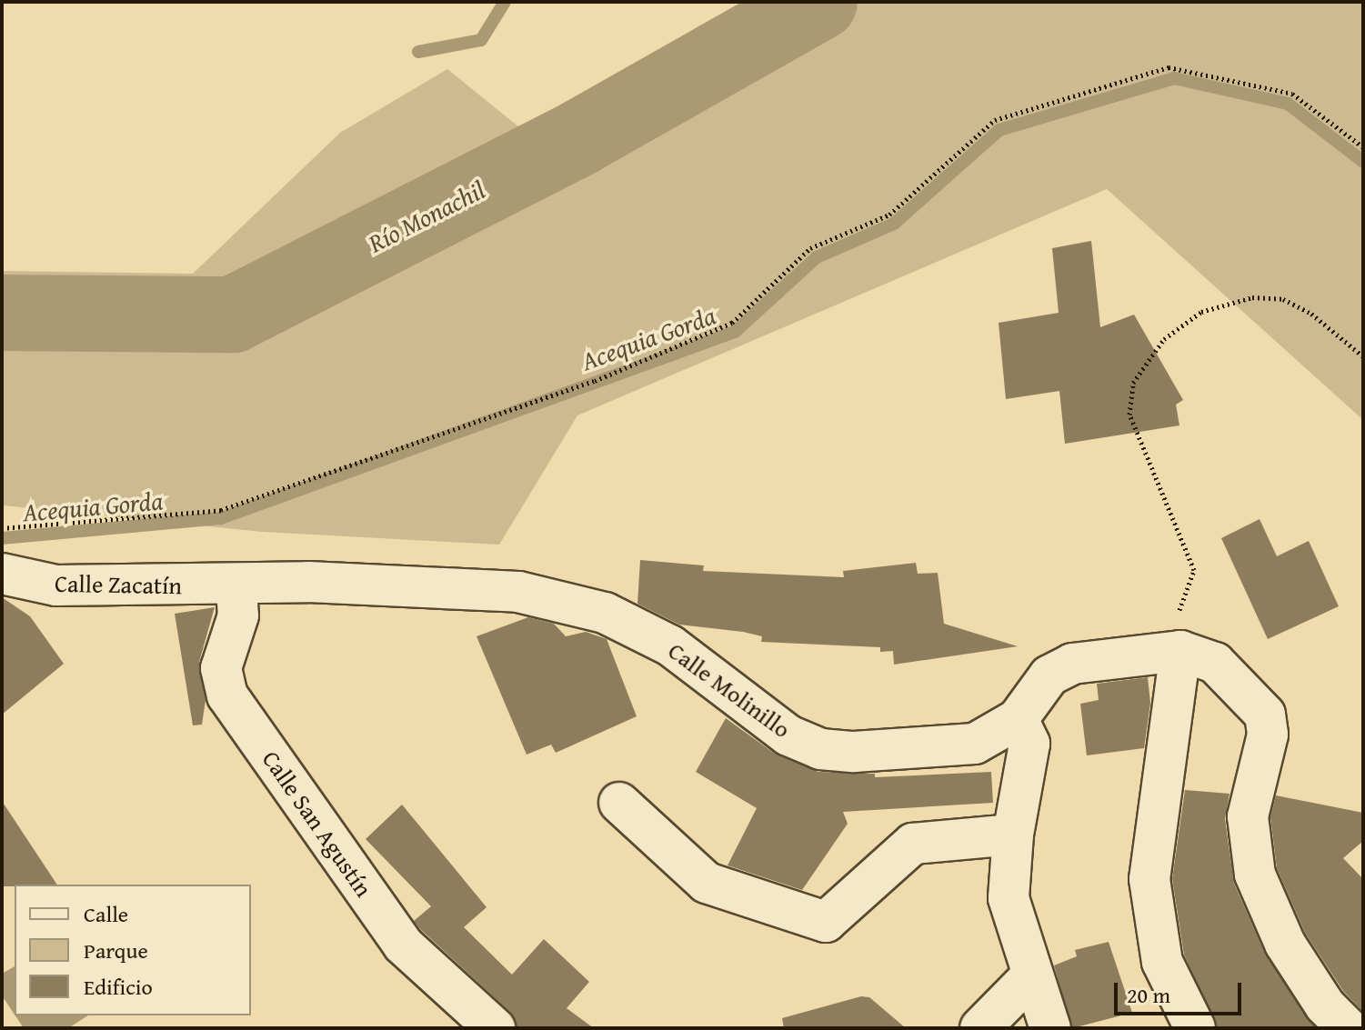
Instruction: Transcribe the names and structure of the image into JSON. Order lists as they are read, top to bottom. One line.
{"streets":{"street":["Calle Zacatín","Calle Molinillo","Calle San Agustín"]},"crossings":[["Calle Zacatín","Calle Molinillo"],["Calle Zacatín","Calle San Agustín"],["Calle Molinillo","Calle San Agustín"]],"water":["Río Monachil","Acequia Gorda"],"legend":["Calle","Parque","Edificio"],"scale_bar":"20 m"}
